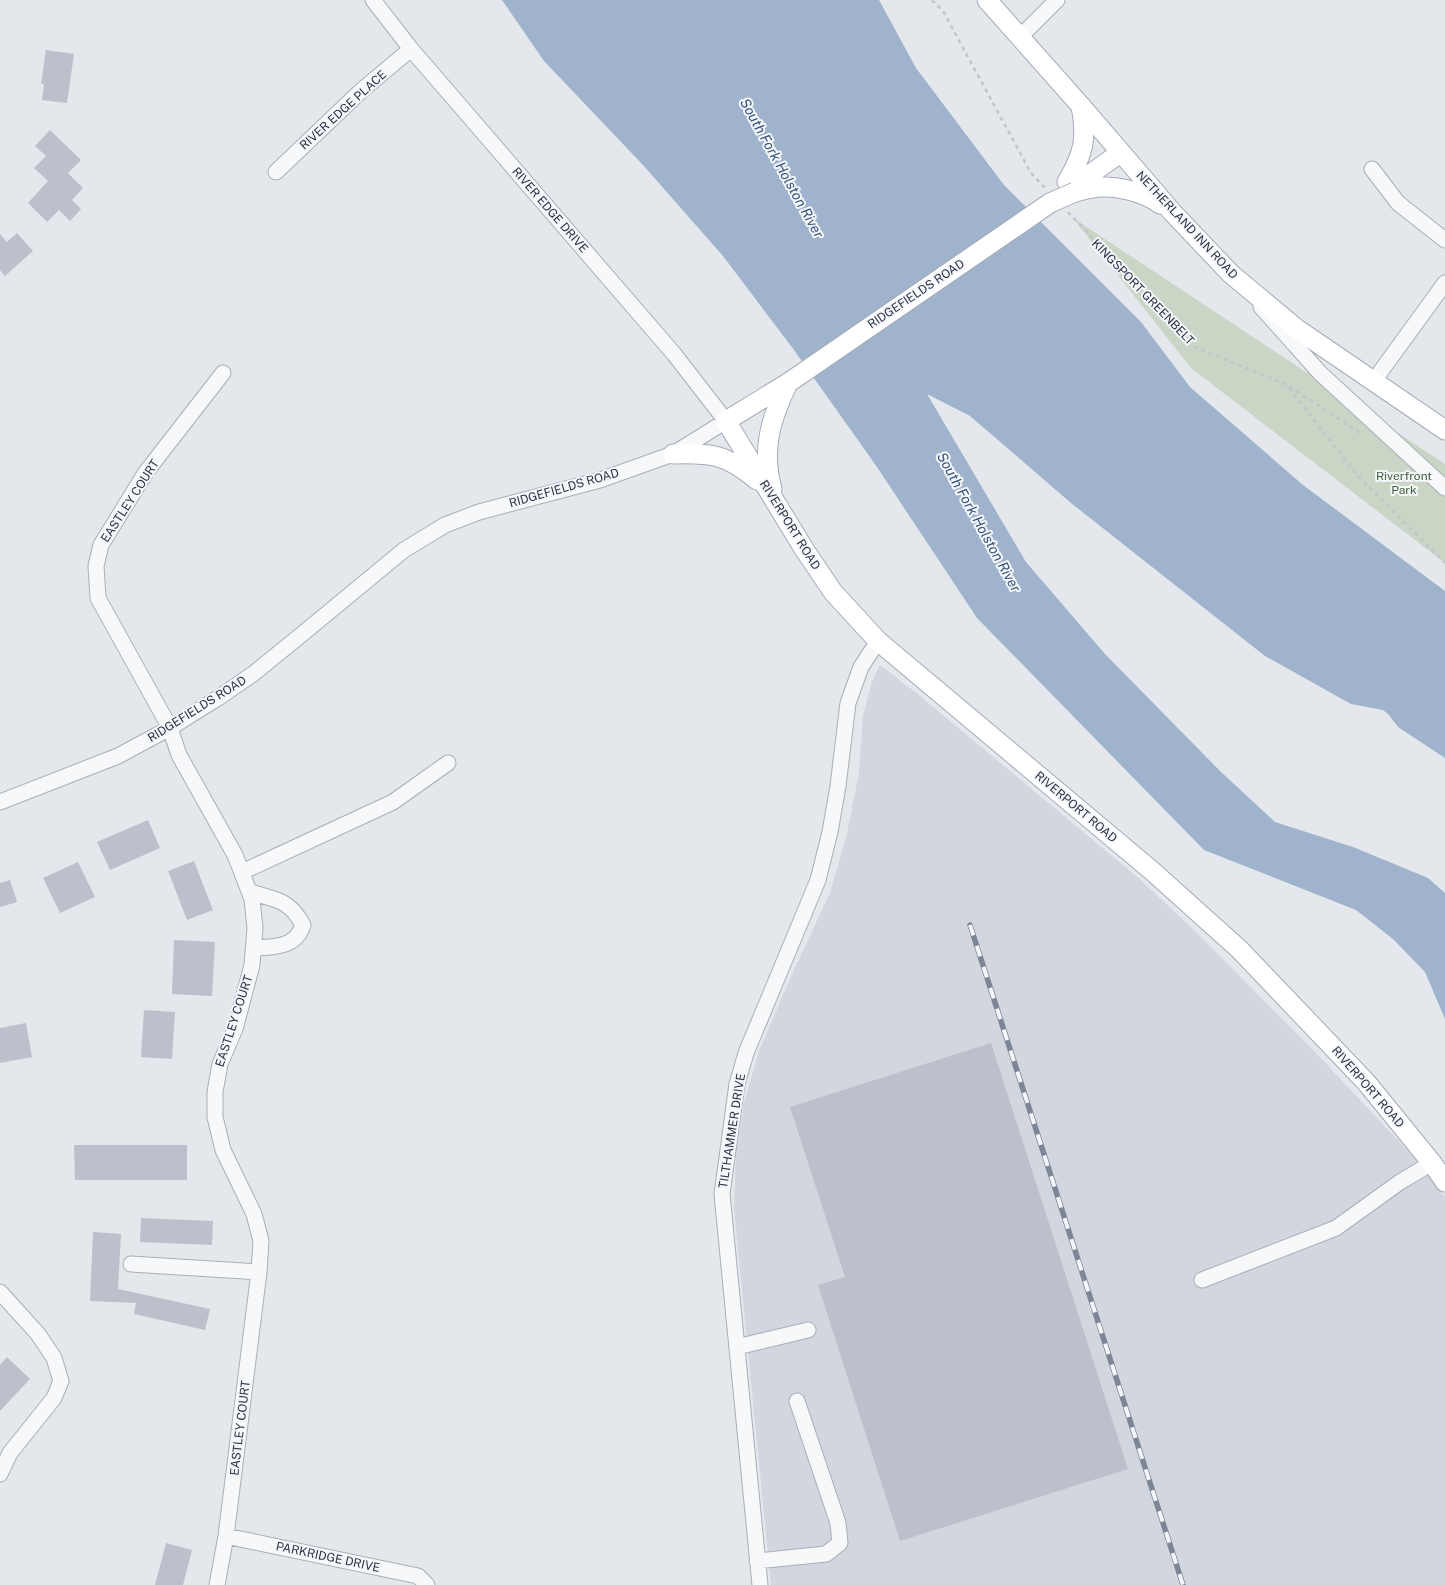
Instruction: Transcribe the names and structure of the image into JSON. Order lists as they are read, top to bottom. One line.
{"streets":{"main road":["NETHERLAND INN ROAD","RIDGEFIELDS ROAD","RIVERPORT ROAD"],"street":["RIVER EDGE PLACE","RIVER EDGE DRIVE","EASTLEY COURT","TILTHAMMER DRIVE","PARKRIDGE DRIVE"],"path":["KINGSPORT GREENBELT"]},"crossings":[["RIVER EDGE PLACE","RIVER EDGE DRIVE"],["RIVER EDGE DRIVE","RIDGEFIELDS ROAD"],["RIVER EDGE DRIVE","RIVERPORT ROAD"],["NETHERLAND INN ROAD","RIDGEFIELDS ROAD"],["RIDGEFIELDS ROAD","EASTLEY COURT"],["RIDGEFIELDS ROAD","RIVERPORT ROAD"],["EASTLEY COURT","PARKRIDGE DRIVE"],["RIVERPORT ROAD","TILTHAMMER DRIVE"]],"water":["South Fork Holston River"],"parks":["Riverfront Park"]}
